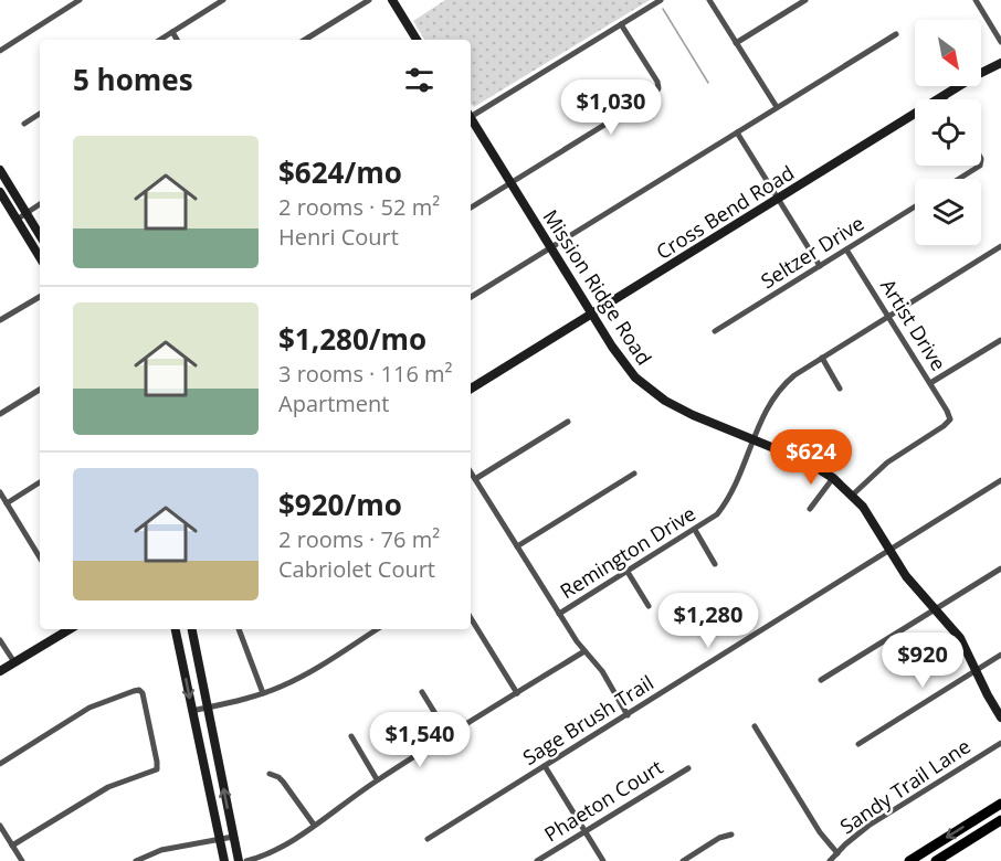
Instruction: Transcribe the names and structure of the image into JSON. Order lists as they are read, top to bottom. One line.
{"streets":{"street":["Cross Bend Road","Seltzer Drive","Mission Ridge Road","Artist Drive","Remington Drive","Sage Brush Trail","Sandy Trail Lane","Phaeton Court"]},"crossings":[["Cross Bend Road","Mission Ridge Road"],["Seltzer Drive","Artist Drive"],["Mission Ridge Road","Artist Drive"],["Mission Ridge Road","Remington Drive"],["Mission Ridge Road","Sage Brush Trail"],["Artist Drive","Remington Drive"]],"north":"bottom right","page":{"heading":"5 homes","price":["$1,030","$624","$1,280","$920","$1,540"],"list":[{"name":"$624/mo","note":"2 rooms · 52 m² · Henri Court"},{"name":"$1,280/mo","note":"3 rooms · 116 m² · Apartment"},{"name":"$920/mo","note":"2 rooms · 76 m² · Cabriolet Court"}]}}
